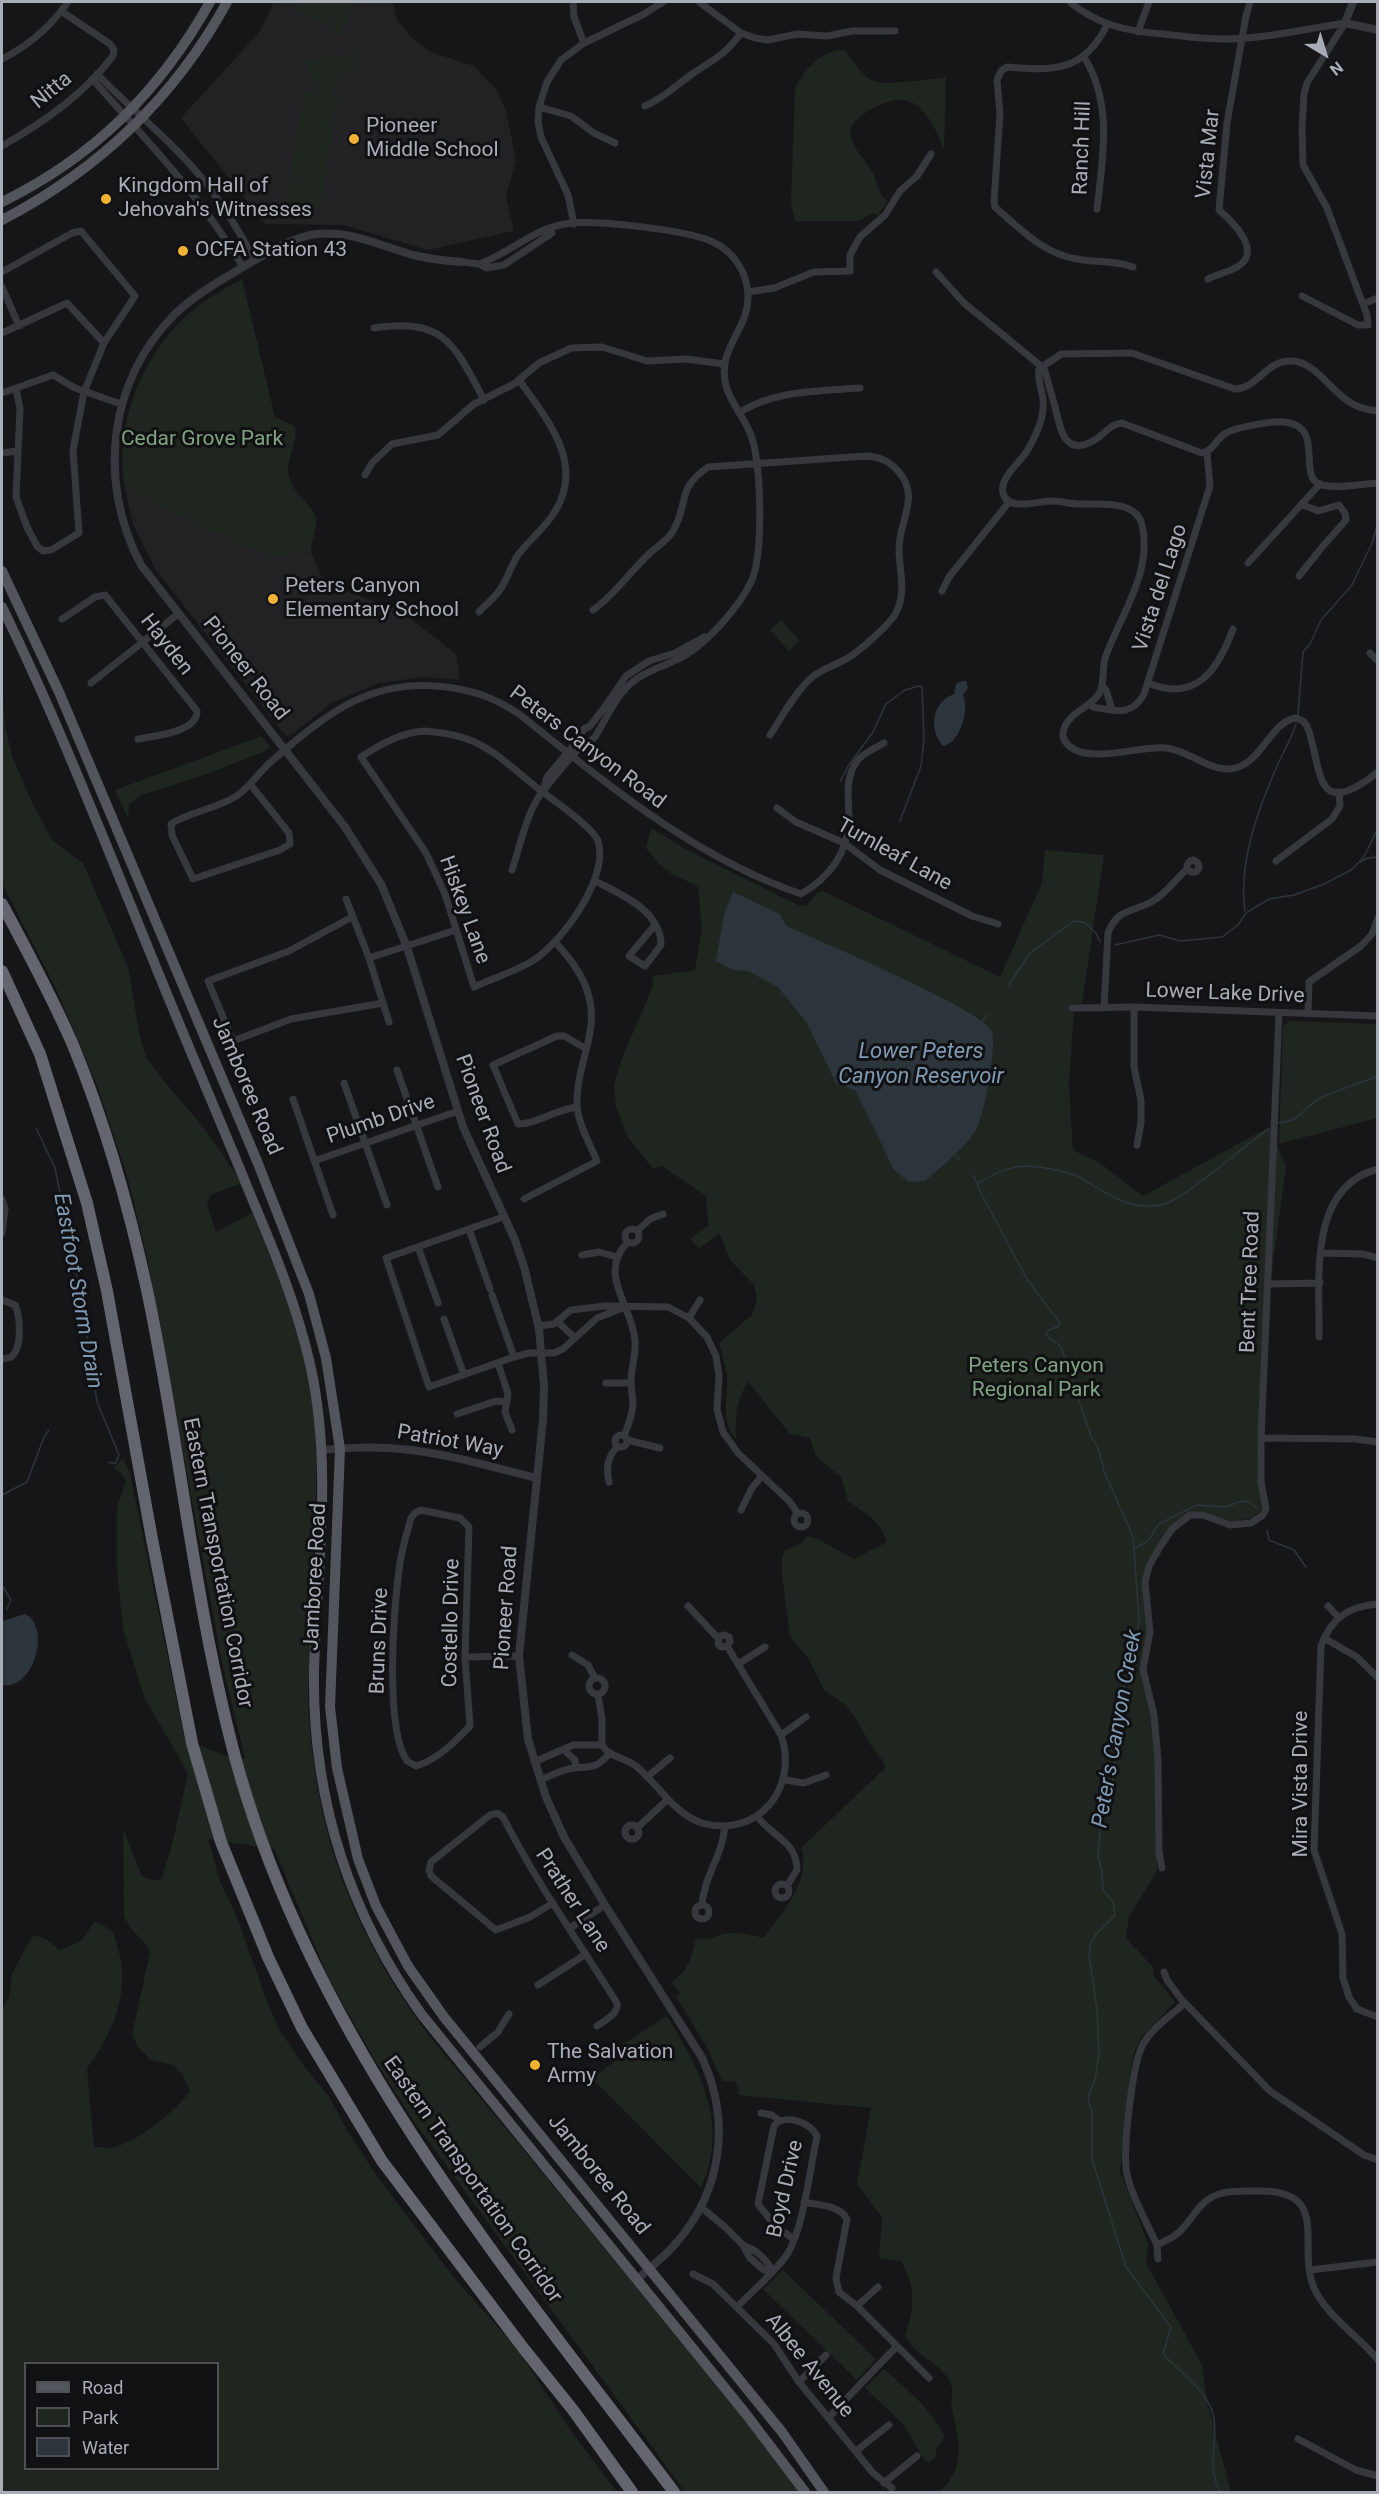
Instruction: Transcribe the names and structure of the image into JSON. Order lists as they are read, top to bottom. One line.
{"streets":{"highway":["Eastern Transportation Corridor"],"main road":["Jamboree Road"],"street":["Nitta","Ranch Hill","Vista Mar","Vista del Lago","Hayden","Pioneer Road","Peters Canyon Road","Turnleaf Lane","Hiskey Lane","Lower Lake Drive","Plumb Drive","Bent Tree Road","Patriot Way","Costello Drive","Bruns Drive","Mira Vista Drive","Prather Lane","Boyd Drive","Albee Avenue"]},"crossings":[["Pioneer Road","Peters Canyon Road"],["Pioneer Road","Jamboree Road"],["Pioneer Road","Plumb Drive"],["Pioneer Road","Patriot Way"],["Peters Canyon Road","Turnleaf Lane"],["Lower Lake Drive","Bent Tree Road"],["Jamboree Road","Patriot Way"],["Costello Drive","Bruns Drive"],["Boyd Drive","Albee Avenue"]],"water":["Lower Peters Canyon Reservoir","Eastfoot Storm Drain","Peter's Canyon Creek"],"parks":["Cedar Grove Park","Peters Canyon Regional Park"],"places":["Pioneer Middle School","Kingdom Hall of Jehovah's Witnesses","OCFA Station 43","Peters Canyon Elementary School","The Salvation Army"],"legend":["Road","Park","Water"],"north":"bottom right"}
